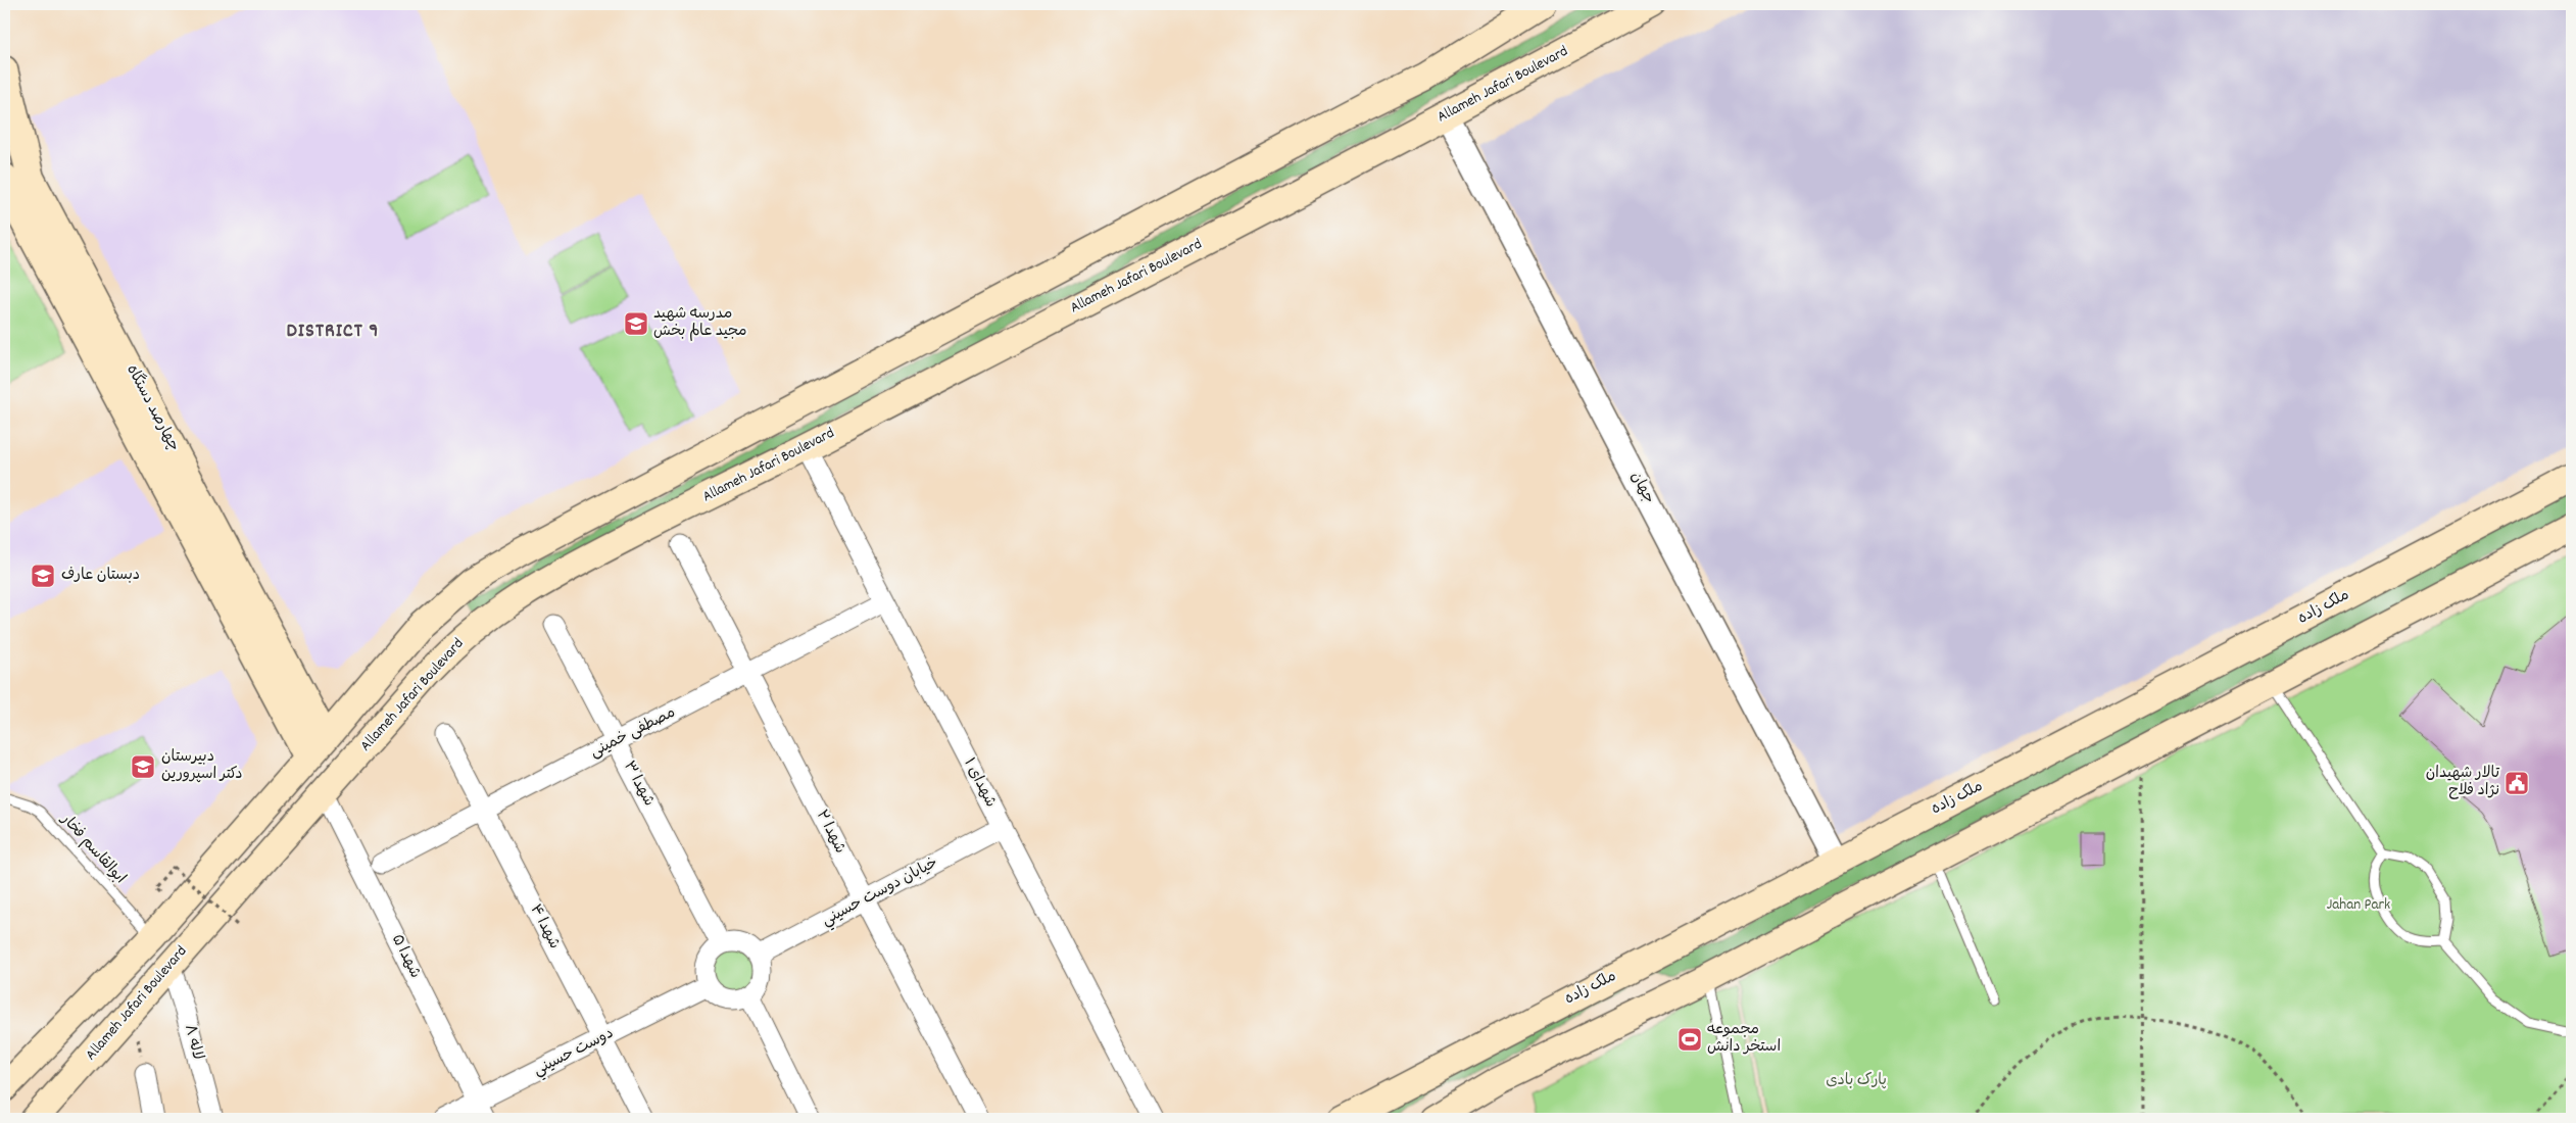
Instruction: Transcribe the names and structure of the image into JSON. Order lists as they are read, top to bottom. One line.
{"streets":{"main road":["Allameh Jafari Boulevard","چهارصد دستگاه","ملک زاده"],"street":["جهان","مصطفی خمینی","شهدای ۱","شهدا ۳","شهدا ۲","خیابان دوست حسيني","شهدا ۴","شهدا ۵","لاله ۸","دوست حسيني"],"lane":["ابوالقاسم فخار"]},"crossings":[["Allameh Jafari Boulevard","جهان"],["Allameh Jafari Boulevard","شهدای ۱"],["Allameh Jafari Boulevard","شهدا ۵"],["Allameh Jafari Boulevard","لاله ۸"],["جهان","ملک زاده"],["مصطفی خمینی","شهدای ۱"],["مصطفی خمینی","شهدا ۳"],["مصطفی خمینی","شهدا ۲"],["مصطفی خمینی","شهدا ۴"],["شهدای ۱","خیابان دوست حسيني"],["شهدا ۳","خیابان دوست حسيني"],["شهدا ۳","دوست حسيني"],["شهدا ۲","خیابان دوست حسيني"],["خیابان دوست حسيني","دوست حسيني"],["شهدا ۴","دوست حسيني"],["شهدا ۵","دوست حسيني"]],"districts":["DISTRICT 9"],"parks":["Jahan Park","پارک بادی"],"places":{"school or university":["مدرسه شهید مجید عالم بخش","دبستان عارف","دبیرستان دکتر اسپرورین"],"public building":["تالار شهیدان نژاد فلاح"],"sports":["مجموعه استخر دانش"]}}
